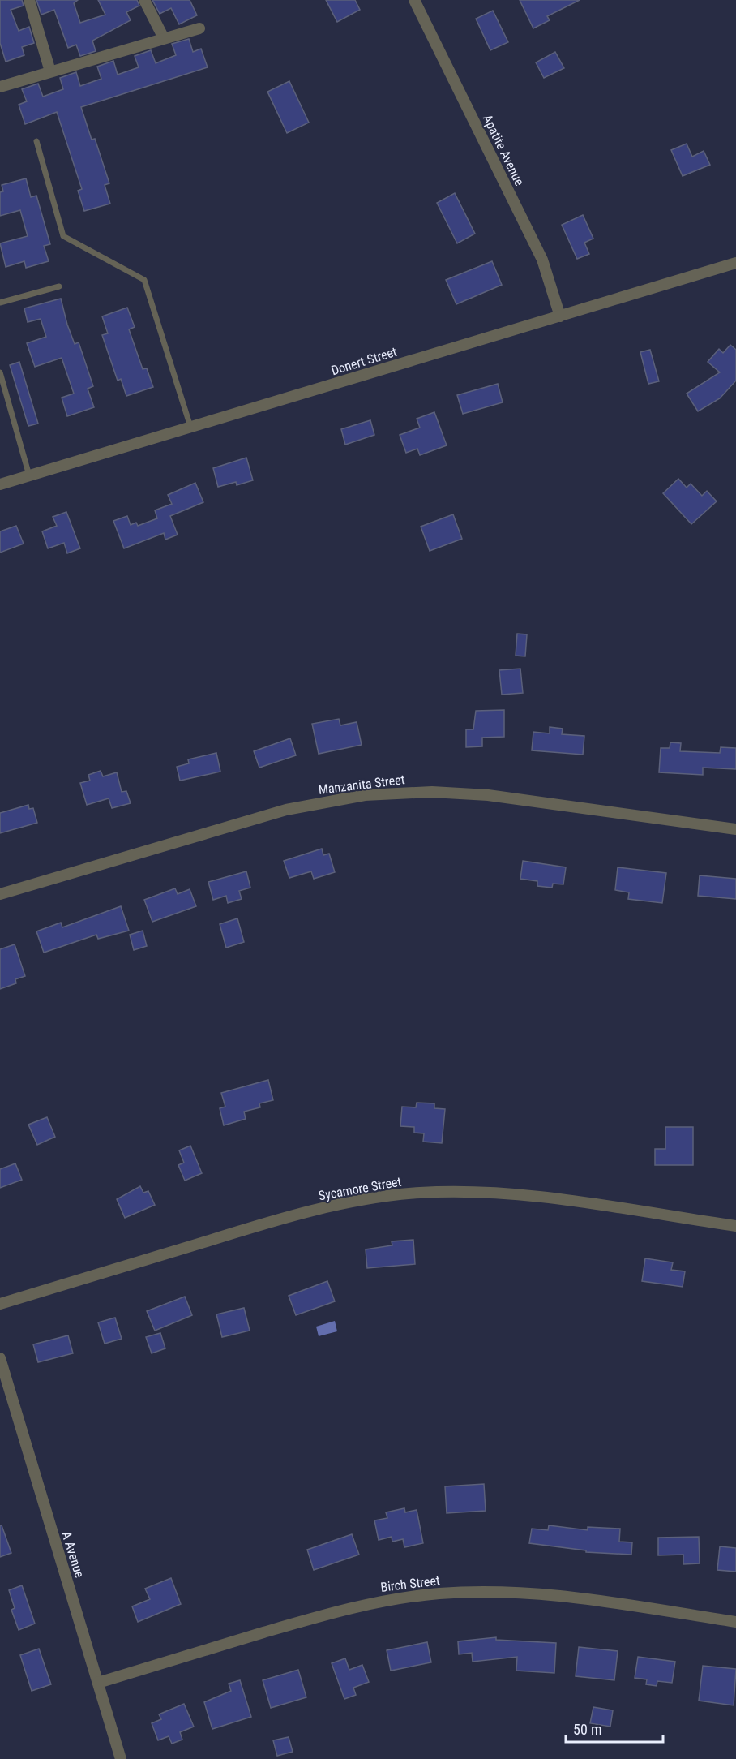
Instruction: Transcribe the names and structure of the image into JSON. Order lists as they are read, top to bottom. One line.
{"streets":{"street":["Apatite Avenue","Donert Street","Manzanita Street","Sycamore Street","A Avenue","Birch Street"]},"crossings":[["Apatite Avenue","Donert Street"],["A Avenue","Birch Street"]],"scale_bar":"50 m"}
